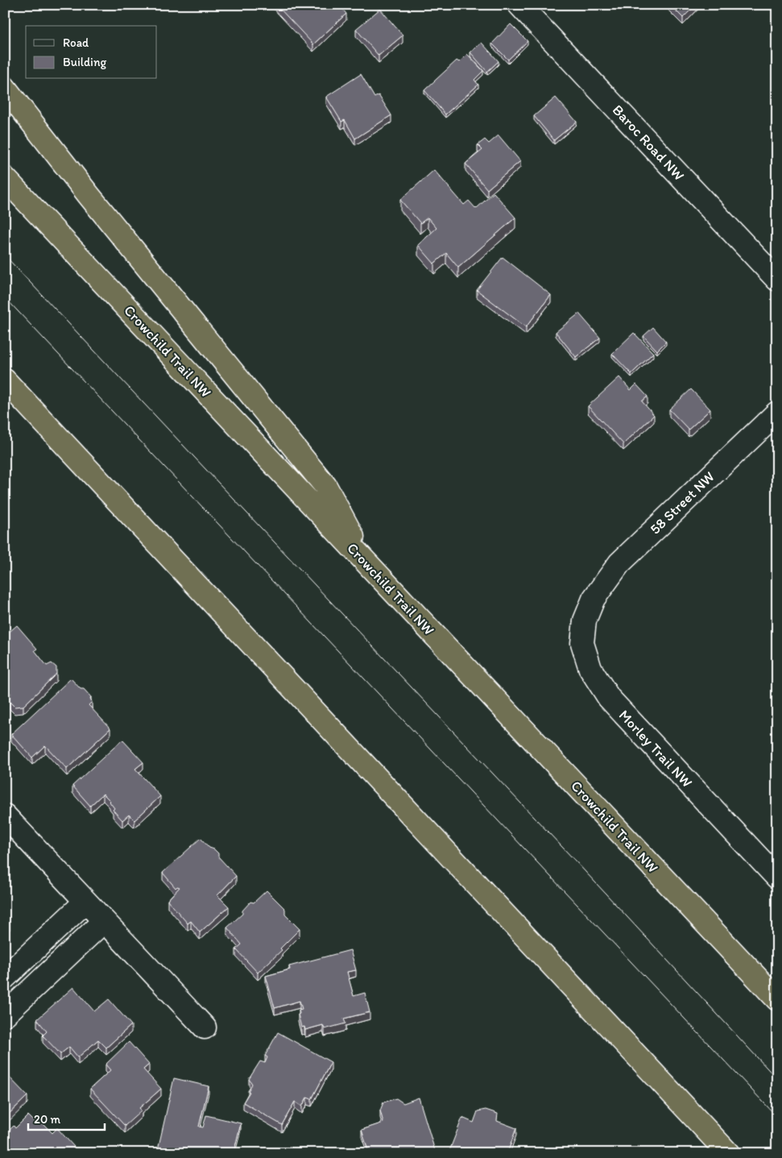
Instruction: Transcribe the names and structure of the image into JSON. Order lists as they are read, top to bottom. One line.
{"streets":{"highway":["Crowchild Trail NW"],"street":["Baroc Road NW","58 Street NW","Morley Trail NW"]},"crossings":[["58 Street NW","Morley Trail NW"]],"legend":["Road","Building"],"scale_bar":"20 m"}
